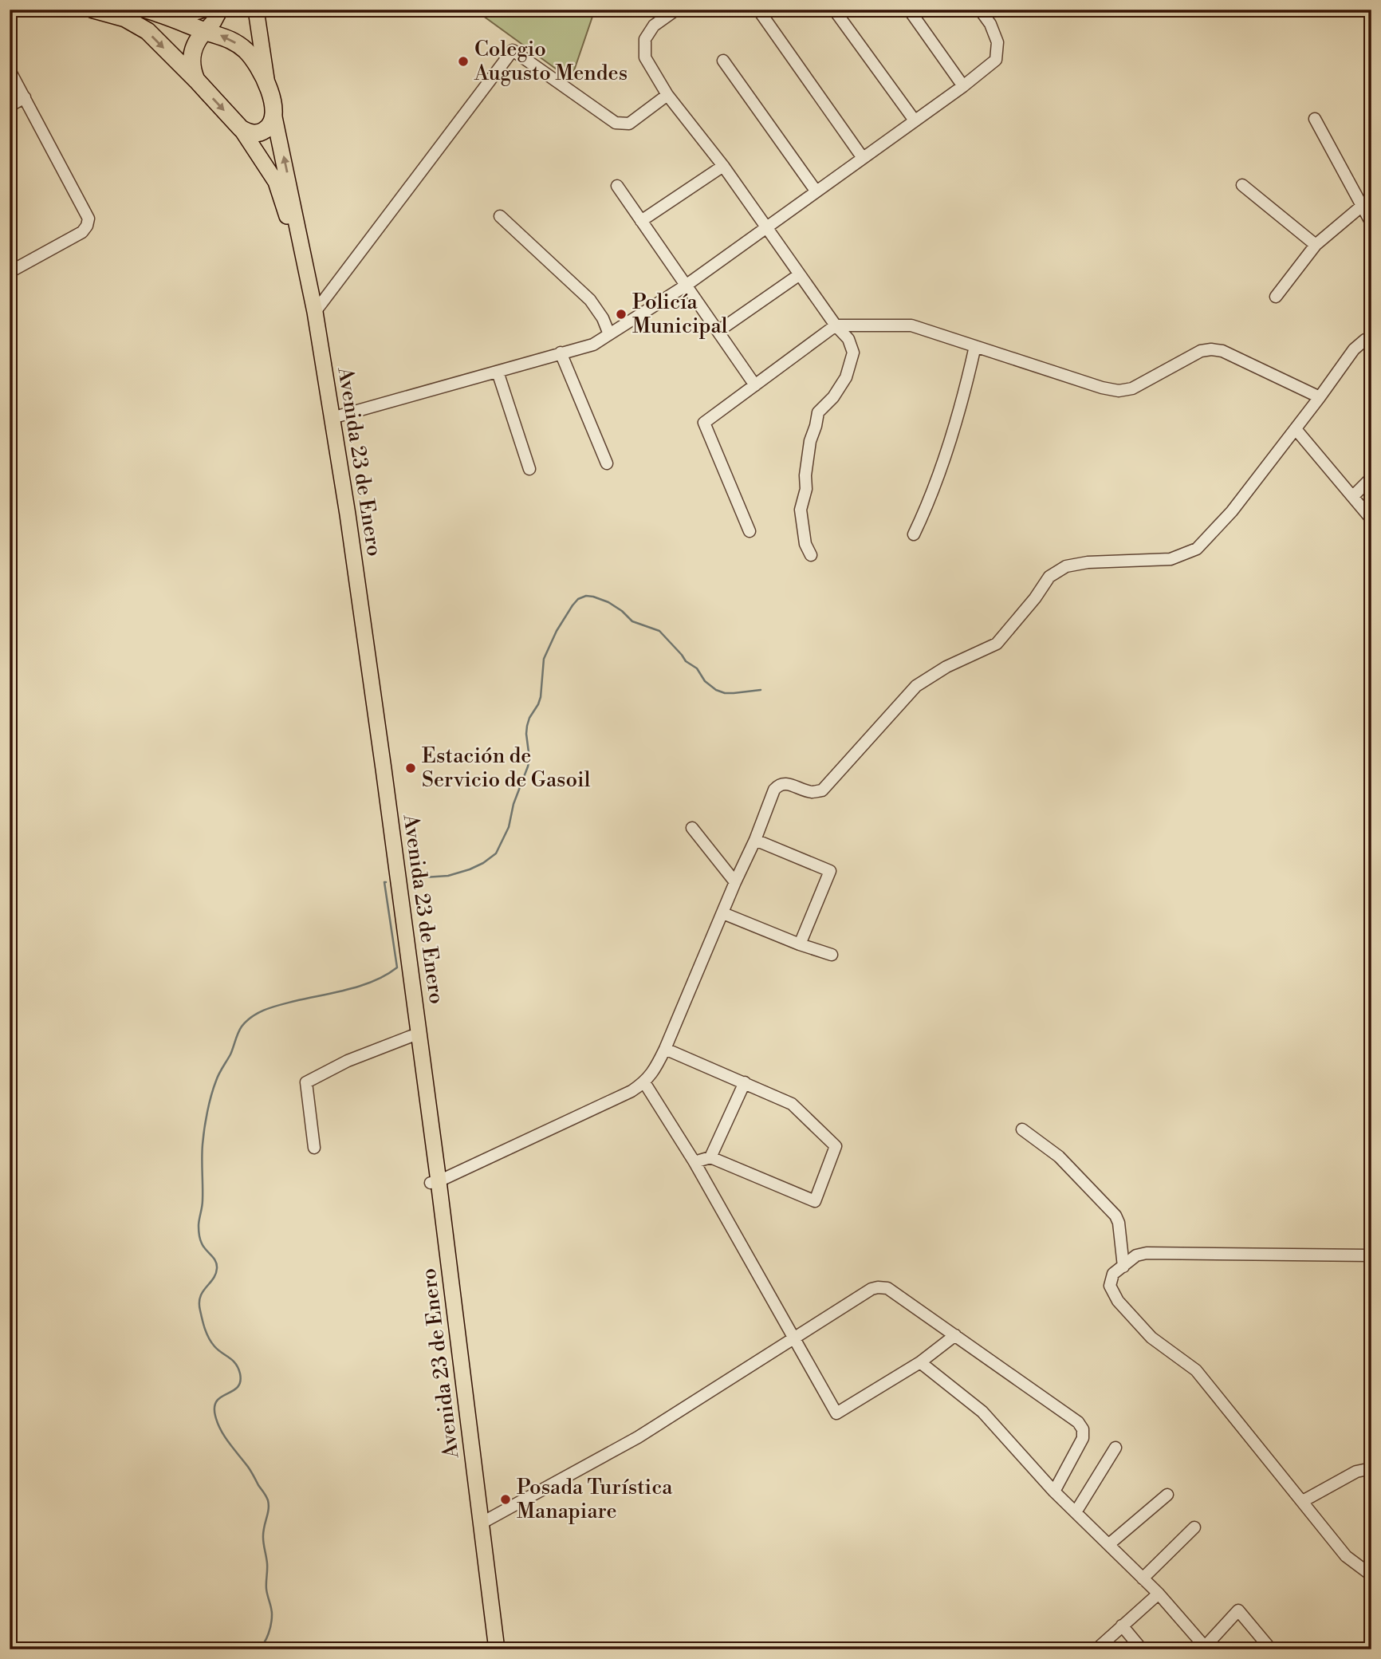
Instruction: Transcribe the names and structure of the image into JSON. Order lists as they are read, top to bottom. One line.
{"streets":{"main road":["Avenida 23 de Enero"]},"places":["Colegio Augusto Mendes","Policía Municipal","Estación de Servicio de Gasoil","Posada Turística Manapiare"]}
